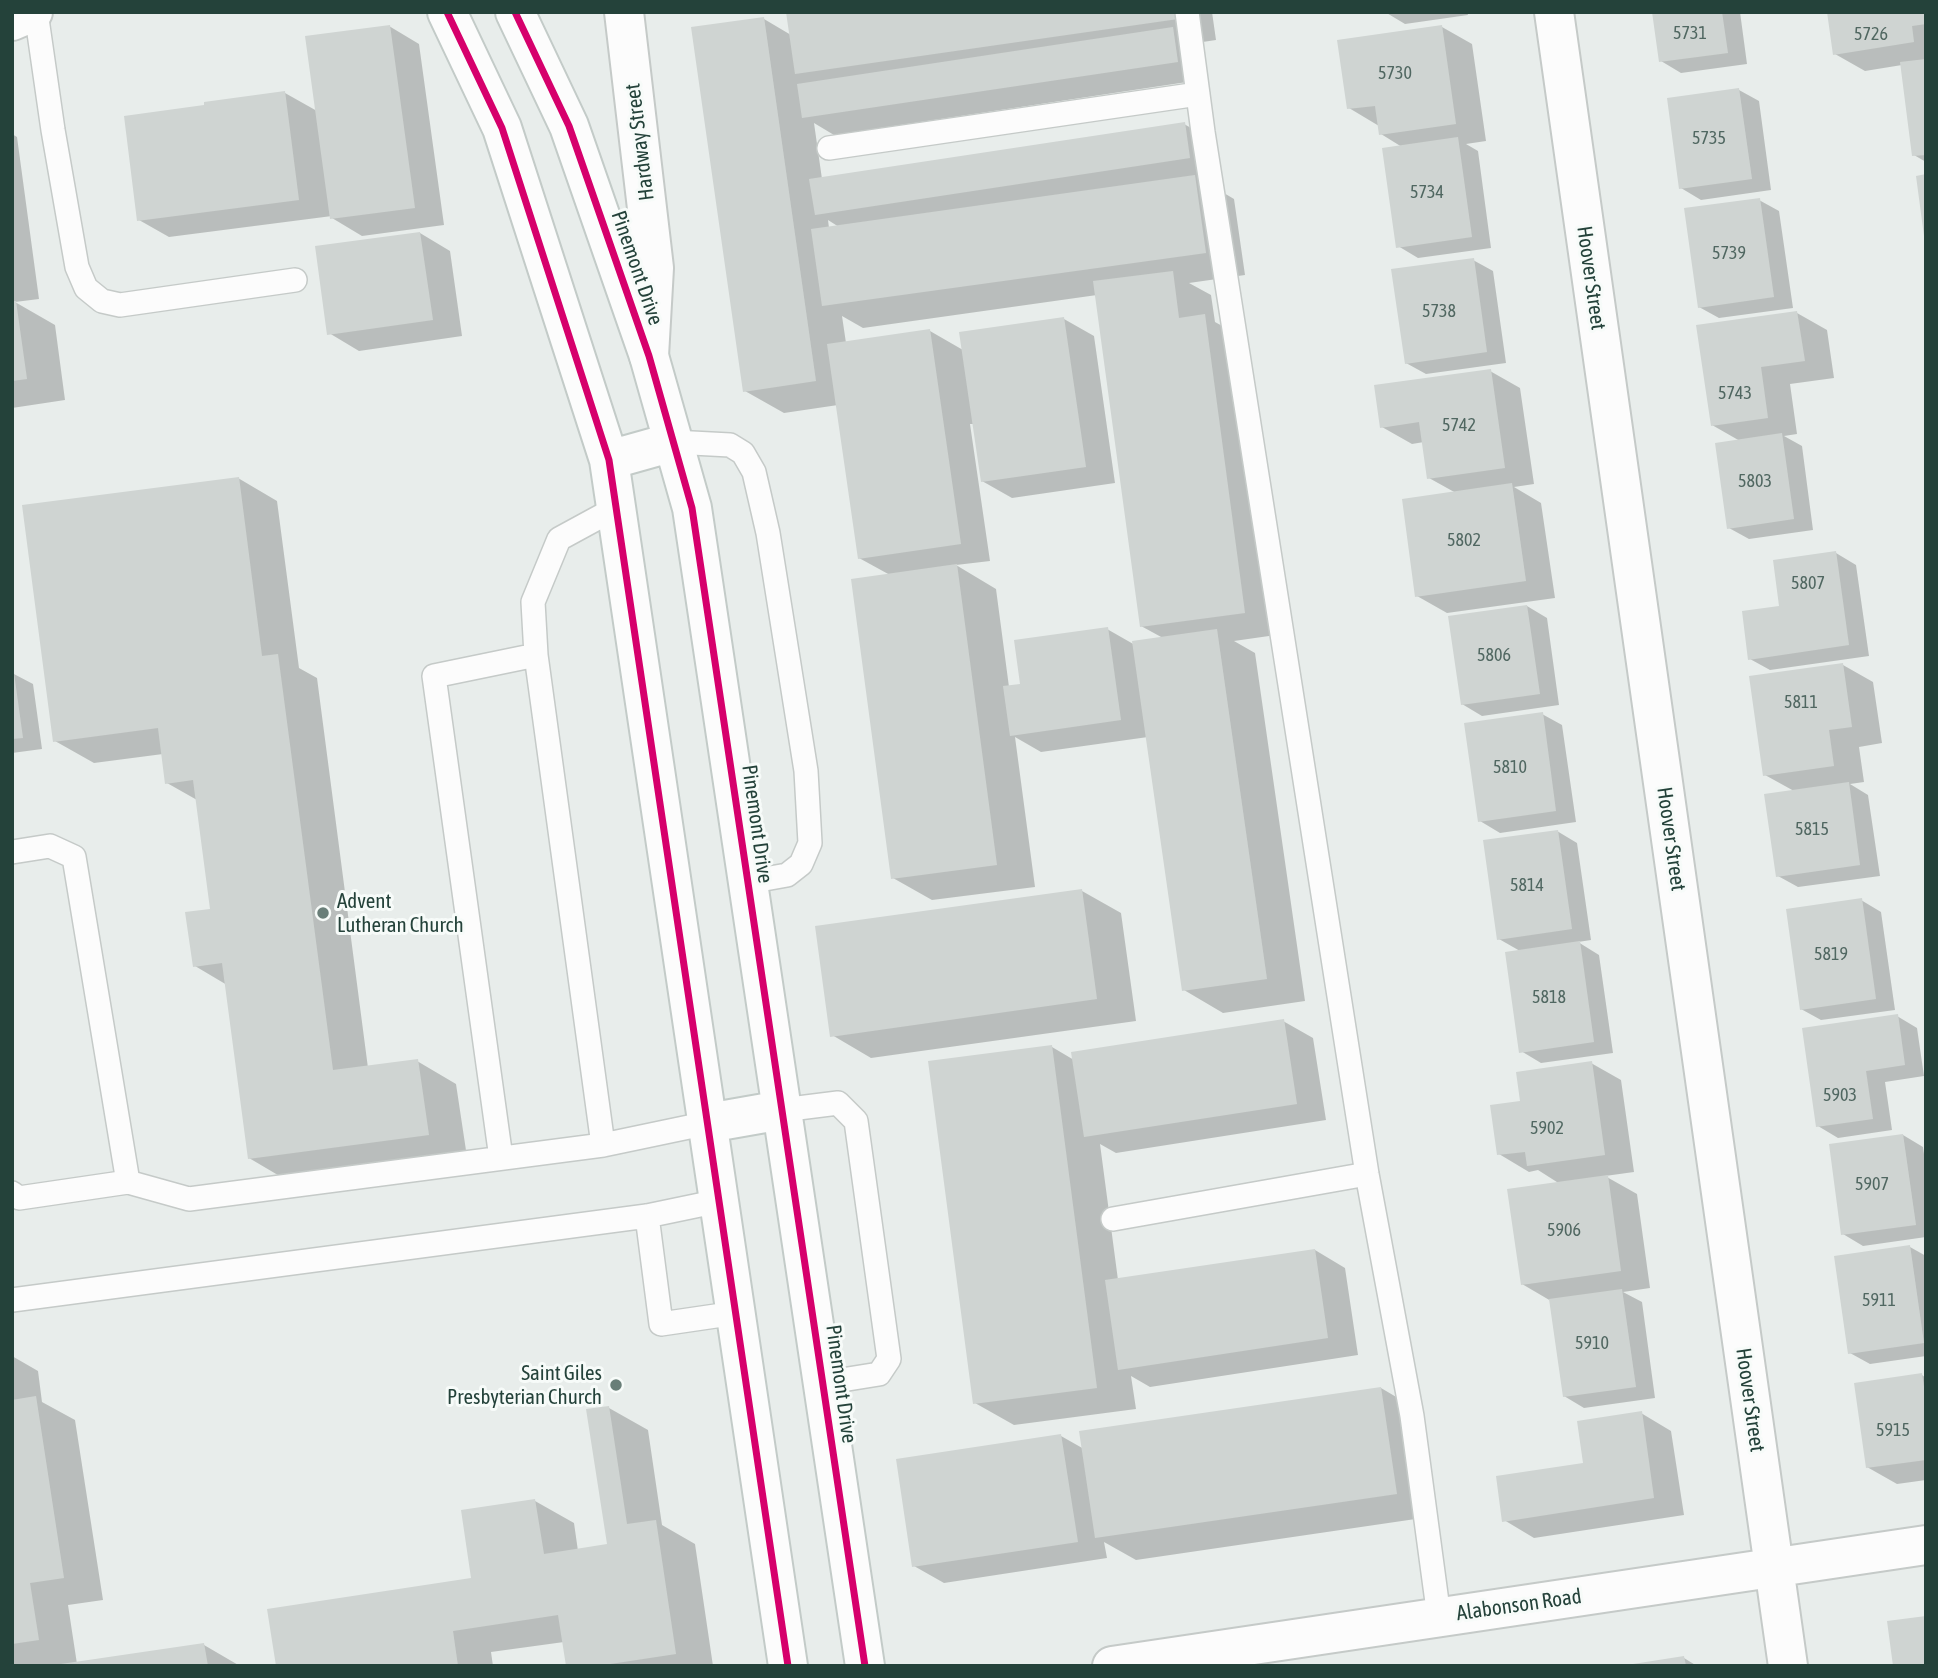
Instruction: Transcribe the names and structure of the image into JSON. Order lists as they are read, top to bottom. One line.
{"streets":{"main road":["Hardway Street","Pinemont Drive","Hoover Street","Alabonson Road"]},"crossings":[["Hardway Street","Pinemont Drive"],["Hoover Street","Alabonson Road"]],"places":["Advent Lutheran Church","Saint Giles Presbyterian Church"],"house_numbers":["5731","5726","5730","5735","5734","5739","5738","5743","5742","5803","5802","5807","5806","5811","5810","5815","5814","5819","5818","5903","5902","5907","5906","5911","5910","5915"]}
